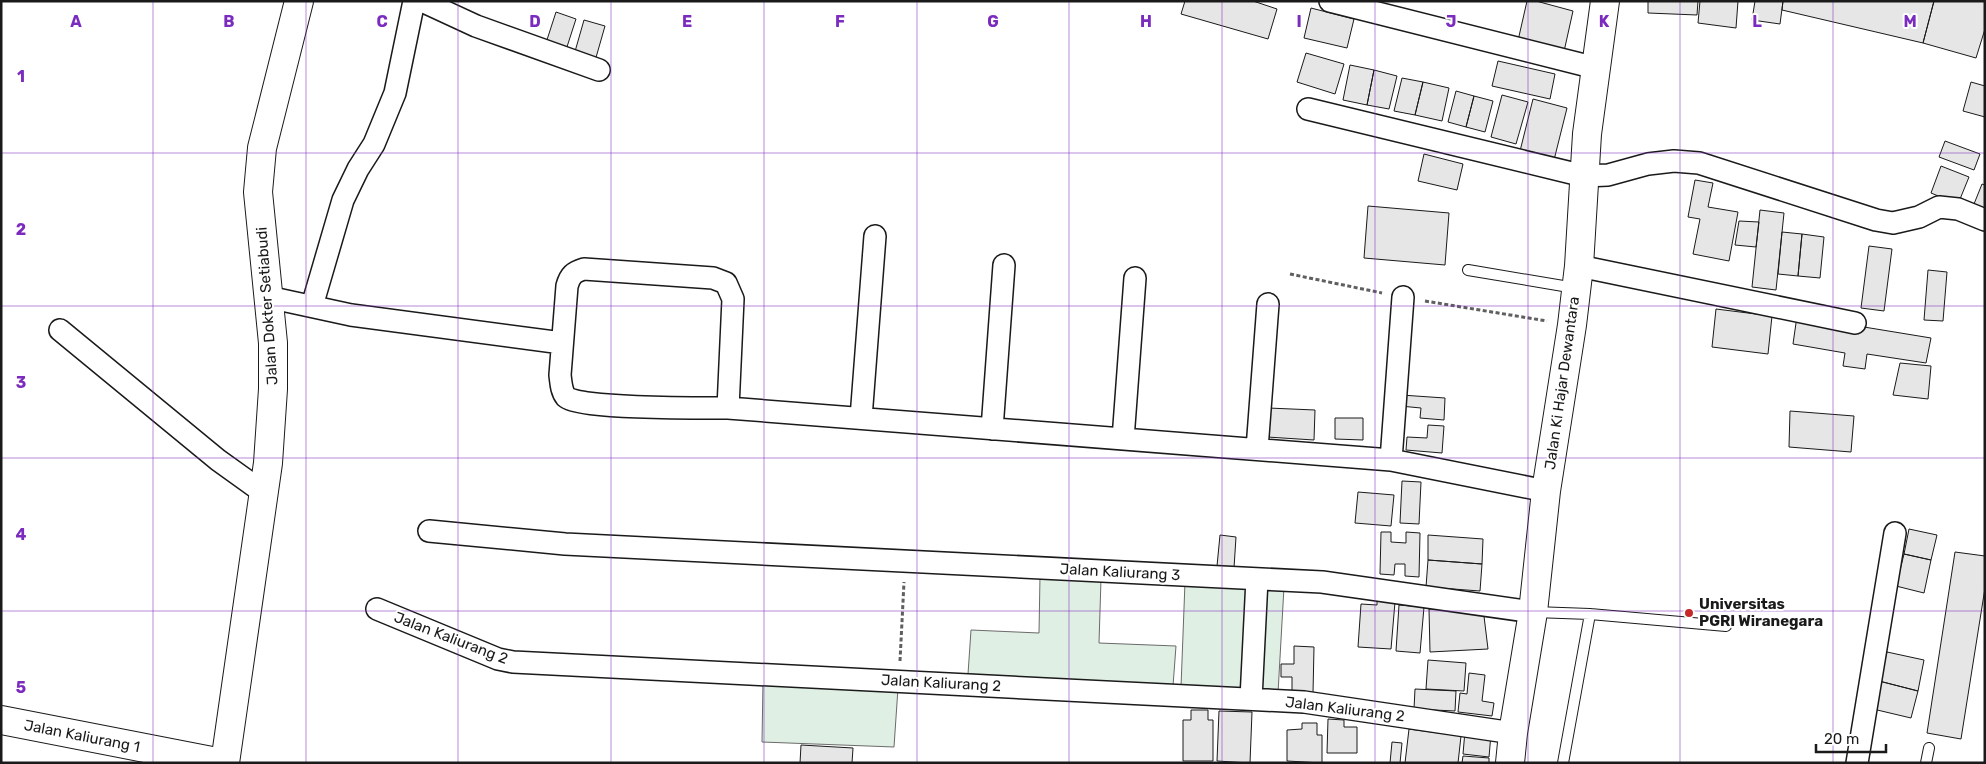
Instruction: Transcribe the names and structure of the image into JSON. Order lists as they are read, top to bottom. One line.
{"streets":{"main road":["Jalan Dokter Setiabudi","Jalan Ki Hajar Dewantara","Jalan Kaliurang 1"],"street":["Jalan Kaliurang 3","Jalan Kaliurang 2"]},"crossings":[["Jalan Dokter Setiabudi","Jalan Kaliurang 1"],["Jalan Ki Hajar Dewantara","Jalan Kaliurang 3"],["Jalan Ki Hajar Dewantara","Jalan Kaliurang 2"]],"places":["Universitas PGRI Wiranegara"],"scale_bar":"20 m","grid":{"columns":["A","B","C","D","E","F","G","H","I","J","K","L","M"],"rows":["1","2","3","4","5"]}}
